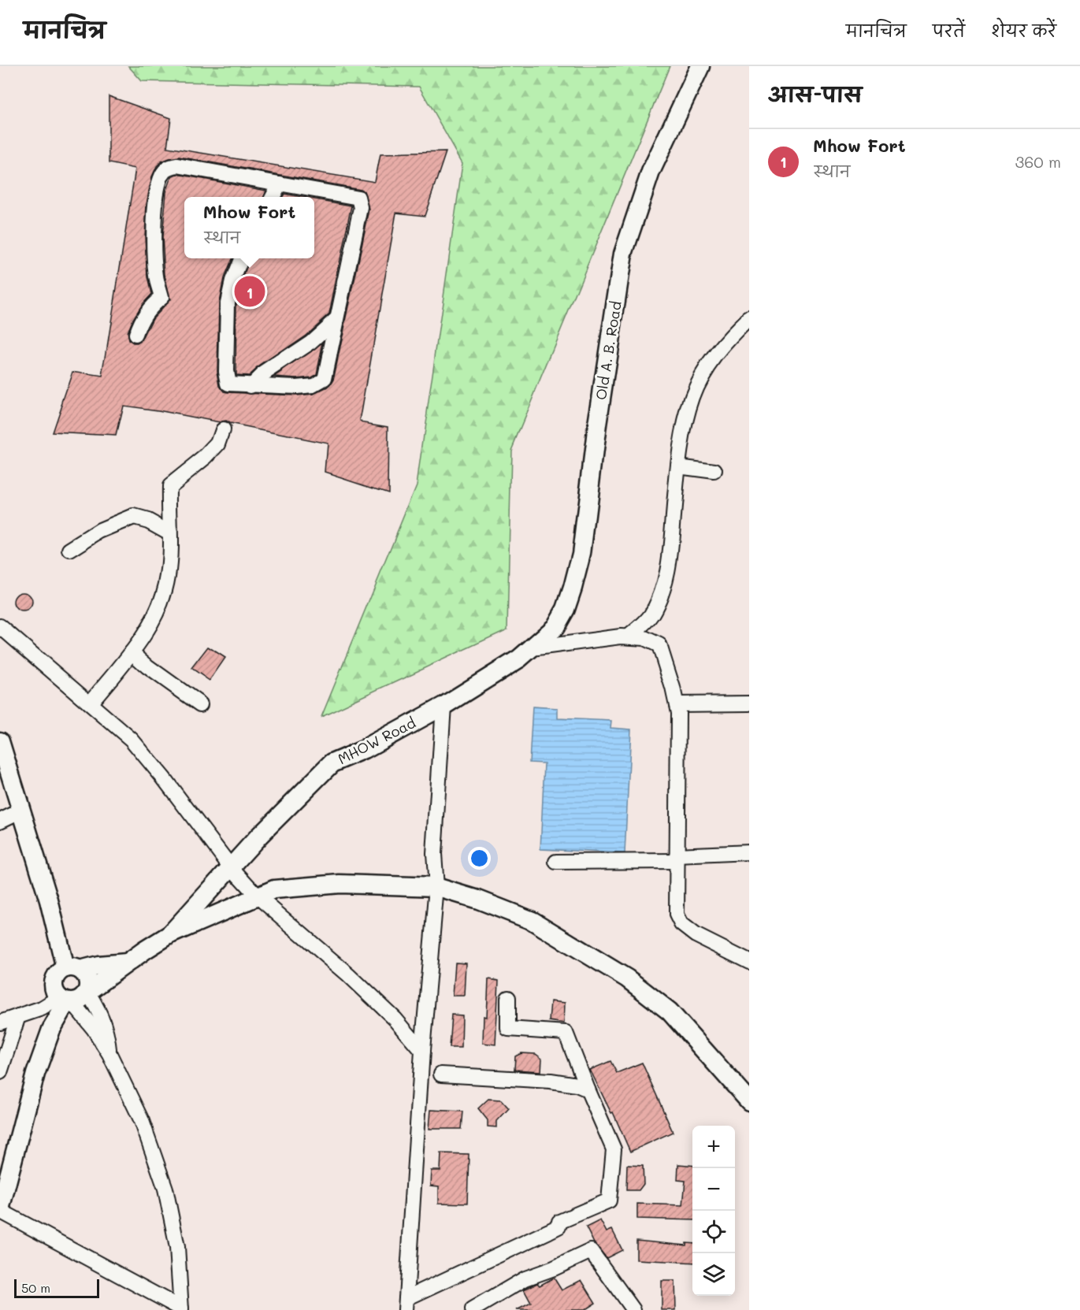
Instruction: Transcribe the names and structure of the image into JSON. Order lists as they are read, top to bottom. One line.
{"streets":{"main road":["Old A. B. Road","MHOW Road"]},"crossings":[["Old A. B. Road","MHOW Road"]],"scale_bar":"50 m","page":{"header":"मानचित्र","nav":["मानचित्र","परतें","शेयर करें"],"heading":"आस-पास","list":[{"mark":"1","name":"Mhow Fort","note":"स्थान","value":"360 m"}],"popup":["Mhow Fort","स्थान"],"pins":"1","map_buttons":["+","−"],"scale":"50 m"}}
